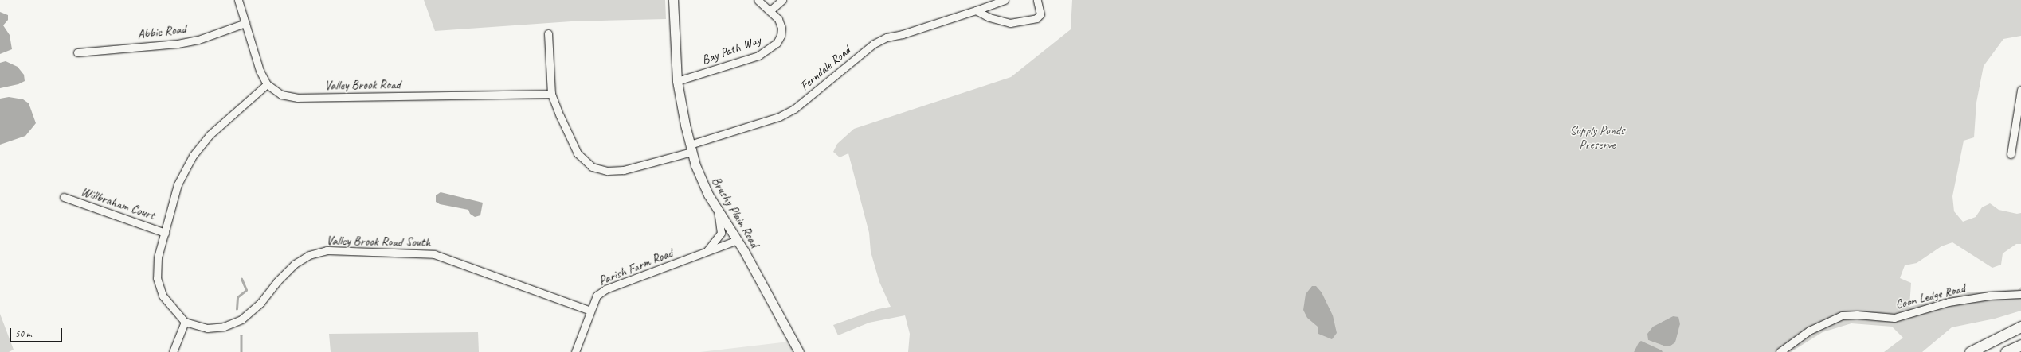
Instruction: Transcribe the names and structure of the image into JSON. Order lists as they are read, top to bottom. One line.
{"streets":{"main road":["Brushy Plain Road"],"street":["Abbie Road","Bay Path Way","Ferndale Road","Valley Brook Road","Willbraham Court","Valley Brook Road South","Parish Farm Road","Coon Ledge Road"]},"crossings":[["Abbie Road","Valley Brook Road"],["Bay Path Way","Brushy Plain Road"],["Ferndale Road","Valley Brook Road"],["Ferndale Road","Brushy Plain Road"],["Brushy Plain Road","Parish Farm Road"],["Valley Brook Road South","Parish Farm Road"]],"parks":["Supply Ponds Preserve"],"scale_bar":"50 m"}
